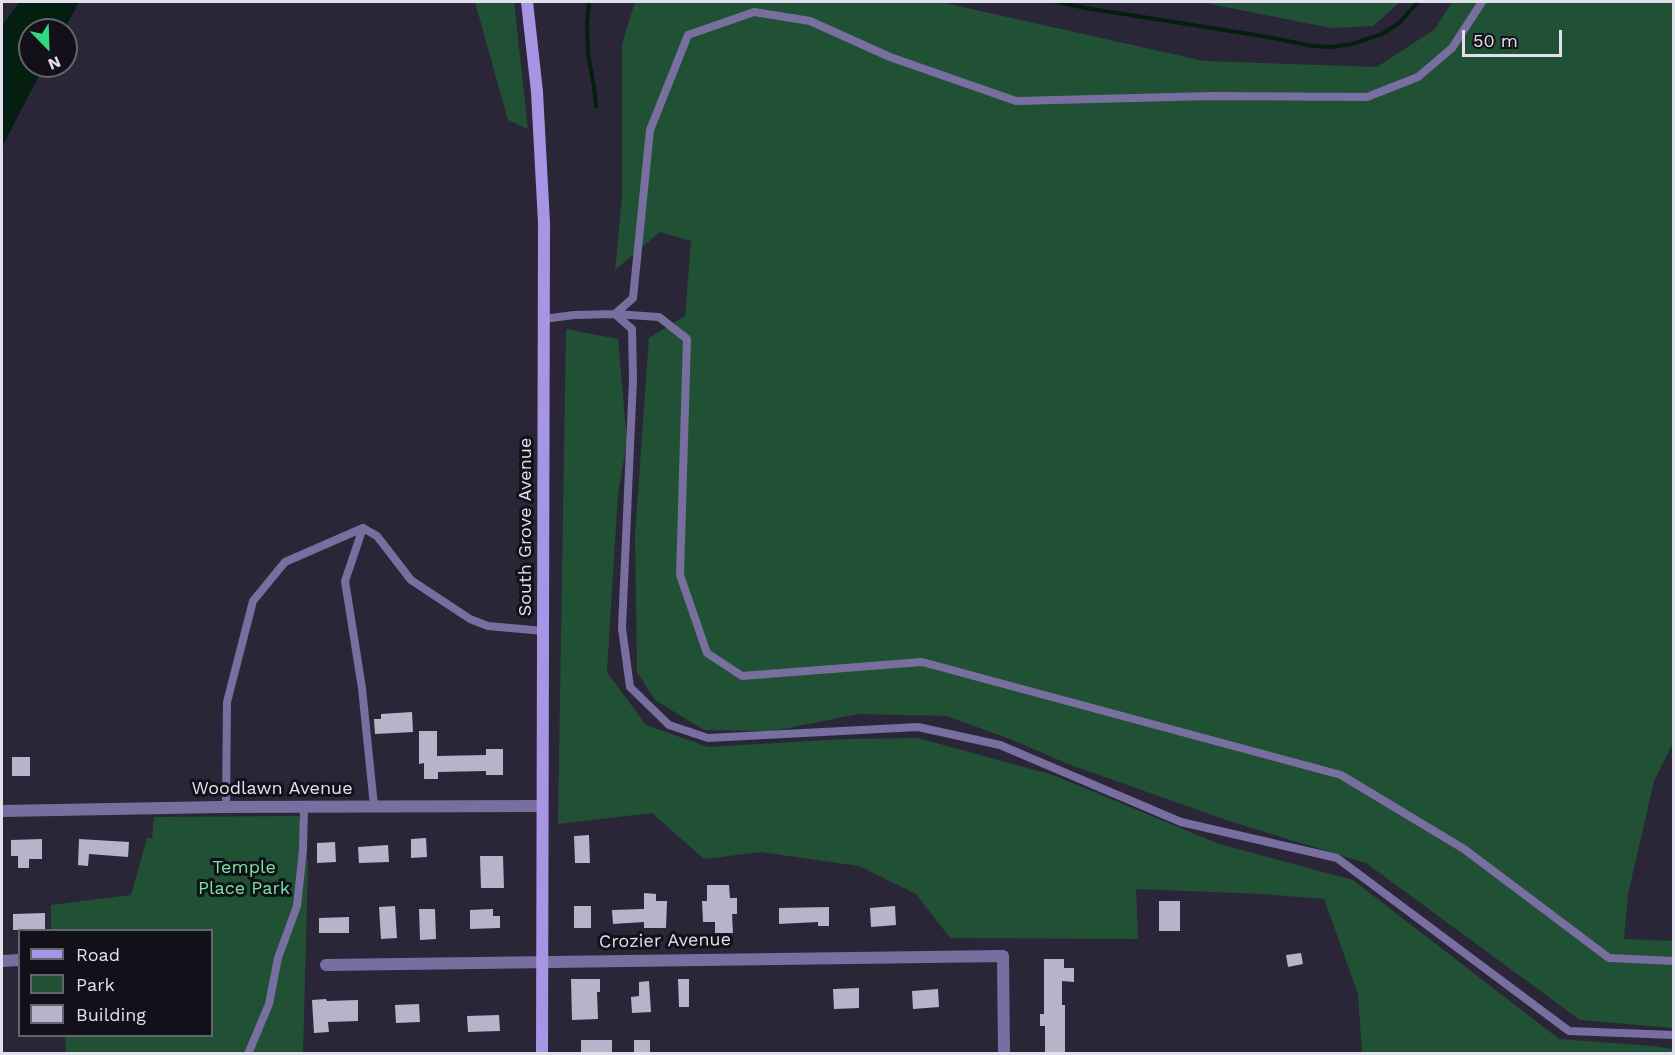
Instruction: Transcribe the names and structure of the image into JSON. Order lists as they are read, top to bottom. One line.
{"streets":{"main road":["South Grove Avenue"],"street":["Woodlawn Avenue","Crozier Avenue"]},"crossings":[["South Grove Avenue","Woodlawn Avenue"],["South Grove Avenue","Crozier Avenue"]],"parks":["Temple Place Park"],"legend":["Road","Park","Building"],"scale_bar":"50 m","north":"bottom right"}
